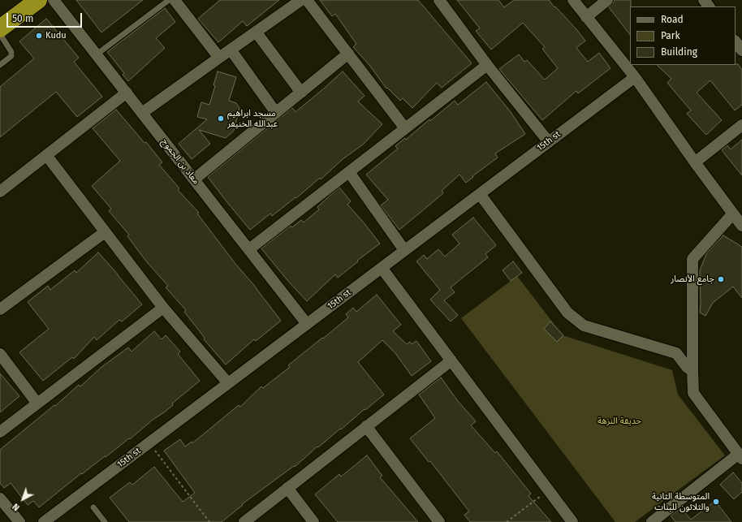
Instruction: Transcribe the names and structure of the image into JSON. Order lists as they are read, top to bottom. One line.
{"streets":{"street":["15th st","معاذ بن الجموح"]},"crossings":[["15th st","معاذ بن الجموح"]],"parks":["حديقة النزهة"],"places":["Kudu","مسجد ابراهيم عبدالله الخنيفر","جامع الأنصار","المتوسطة الثانية والثلاثون للبنات"],"legend":["Road","Park","Building"],"scale_bar":"50 m","north":"bottom left"}
